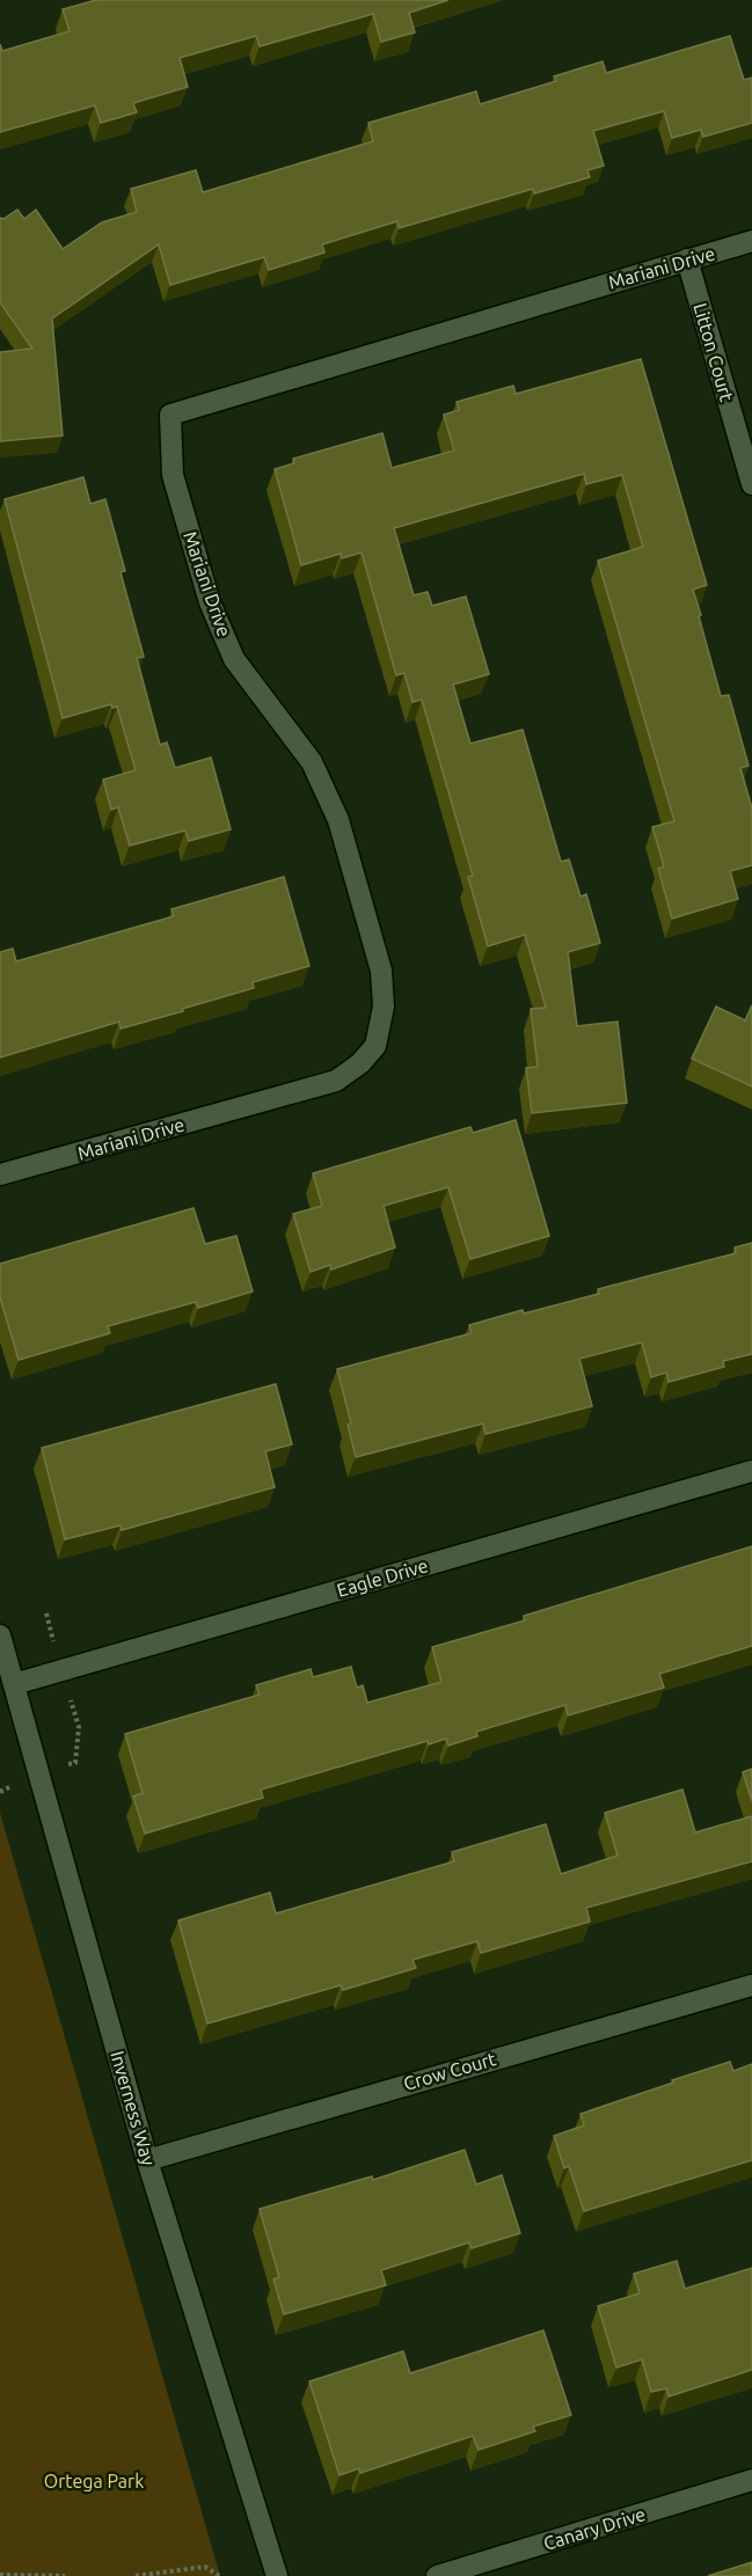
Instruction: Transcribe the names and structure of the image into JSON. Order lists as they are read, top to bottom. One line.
{"streets":{"street":["Mariani Drive","Litton Court","Eagle Drive","Crow Court","Inverness Way","Canary Drive"]},"crossings":[["Mariani Drive","Litton Court"],["Eagle Drive","Inverness Way"],["Crow Court","Inverness Way"]],"parks":["Ortega Park"]}
